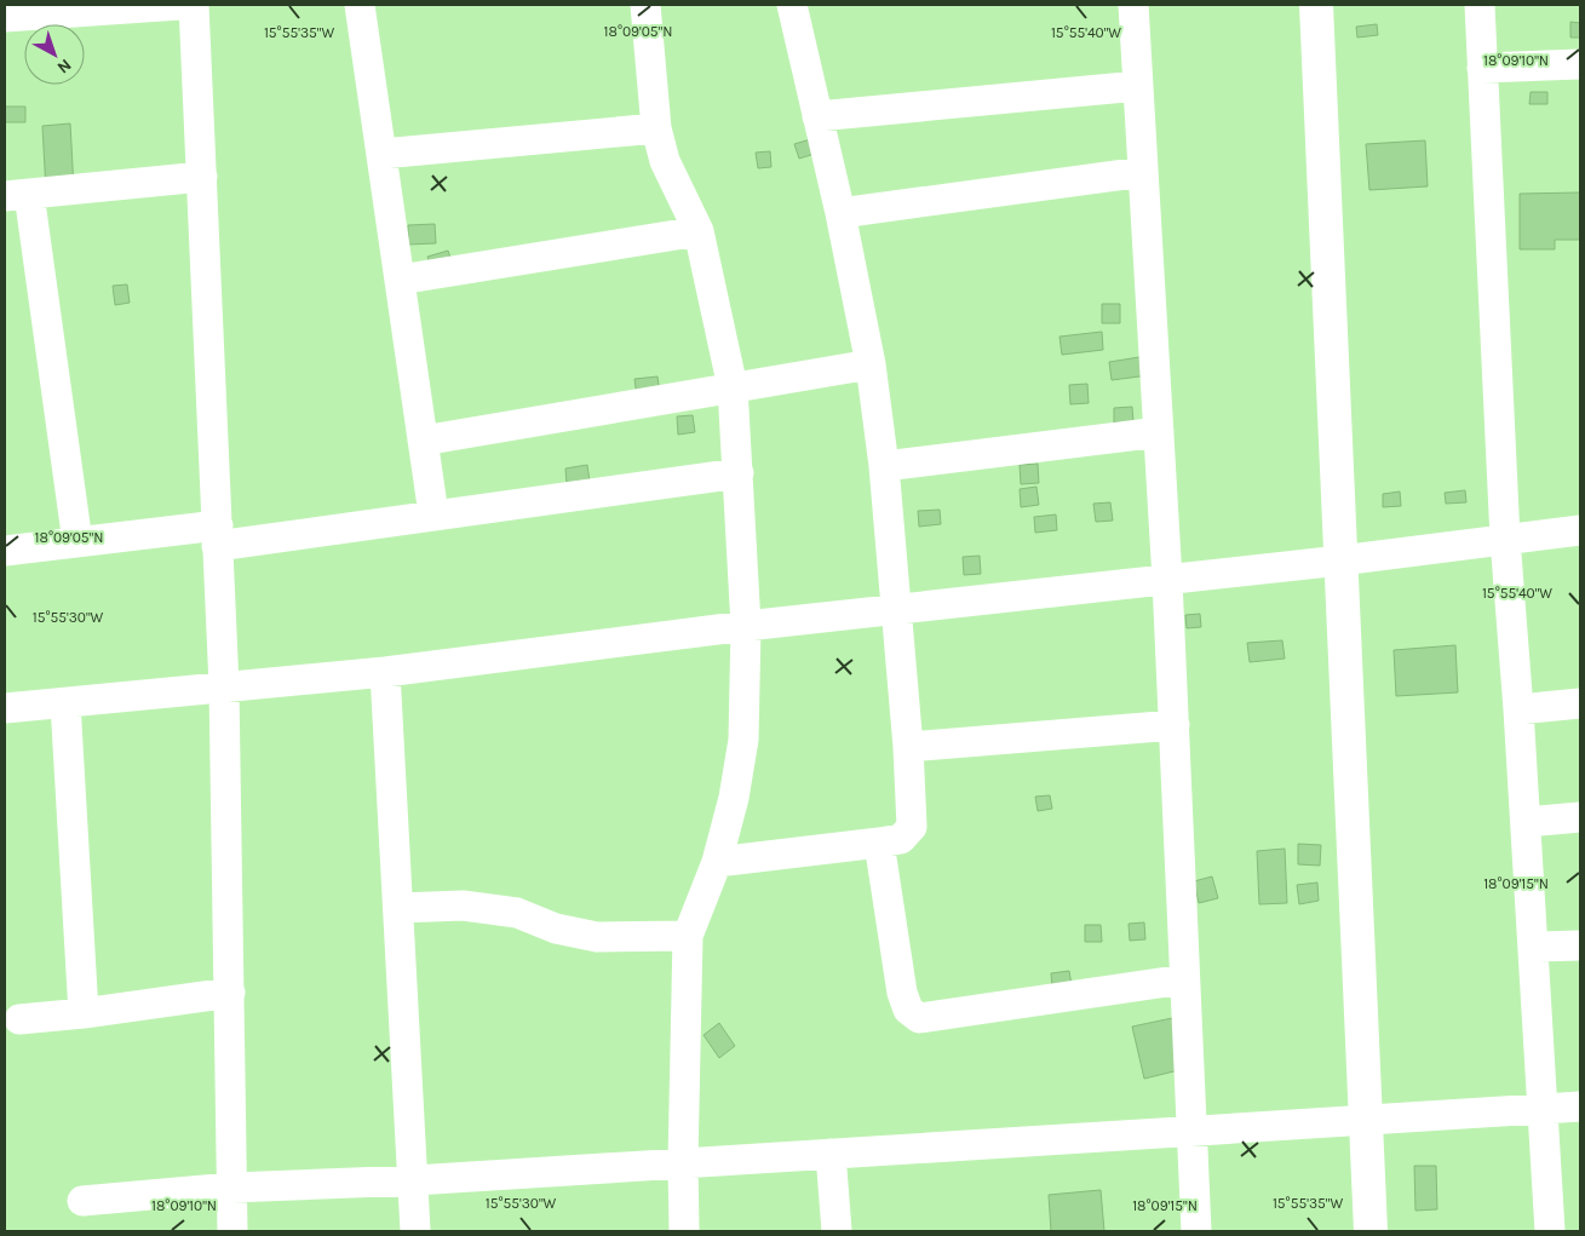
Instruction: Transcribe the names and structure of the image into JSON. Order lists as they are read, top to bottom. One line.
{"north":"bottom right","coordinates":["18°09'05\"N","15°55'35\"W","15°55'40\"W","18°09'10\"N","15°55'30\"W","18°09'15\"N"]}
